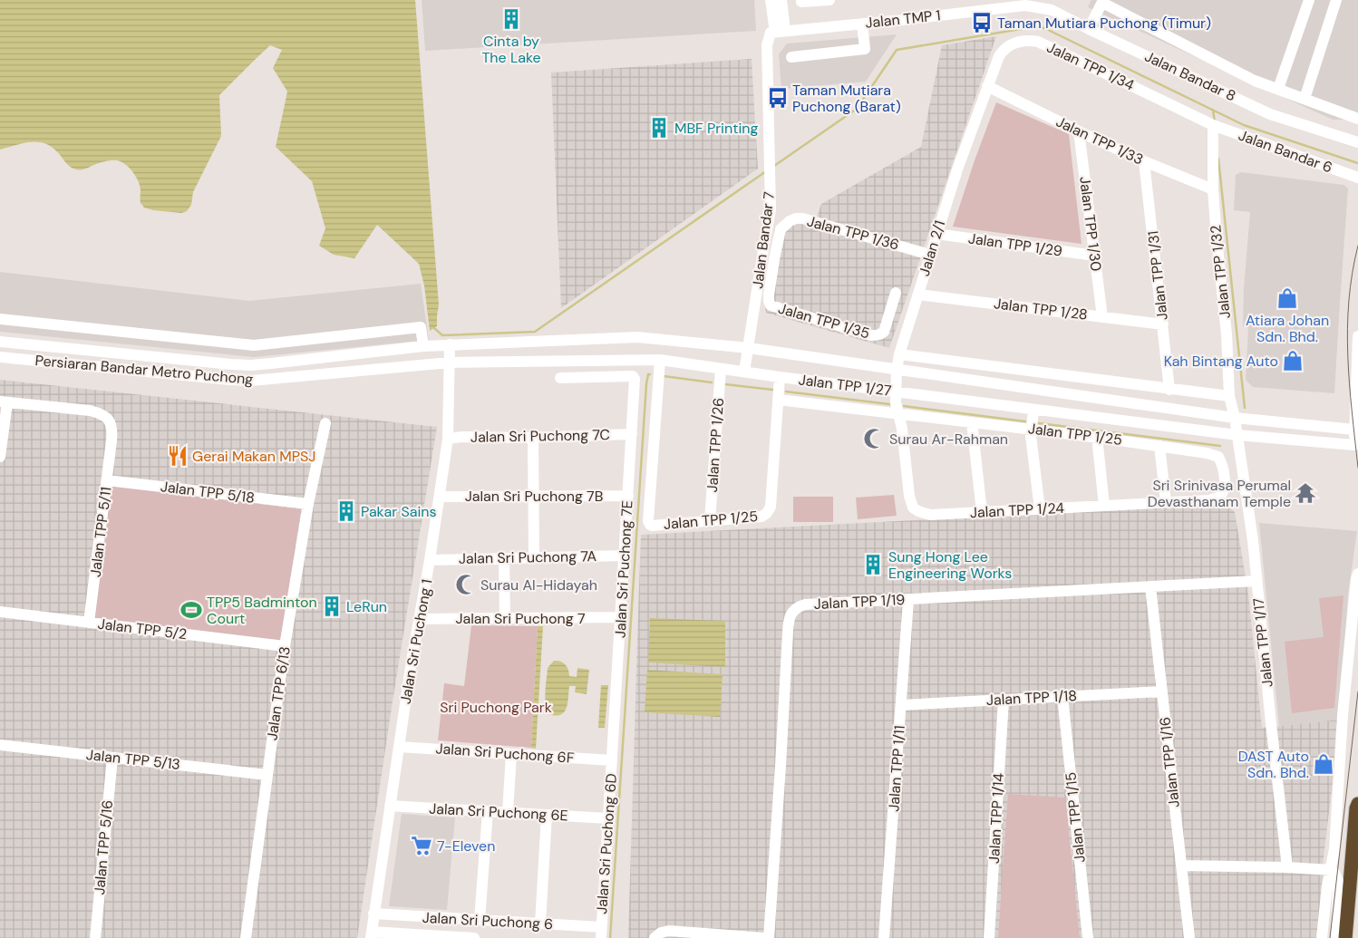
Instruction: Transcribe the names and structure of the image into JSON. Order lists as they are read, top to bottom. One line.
{"streets":{"street":["Jalan TMP 1","Jalan TPP 1/34","Jalan Bandar 8","Jalan TPP 1/33","Jalan Bandar 6","Jalan TPP 1/30","Jalan TPP 1/36","Jalan Bandar 7","Jalan TPP 1/29","Jalan 2/1","Jalan TPP 1/32","Jalan TPP 1/31","Jalan TPP 1/28","Jalan TPP 1/35","Persiaran Bandar Metro Puchong","Jalan TPP 1/27","Jalan TPP 1/25","Jalan Sri Puchong 7C","Jalan TPP 1/26","Jalan TPP 5/18","Jalan Sri Puchong 7B","Jalan TPP 1/24","Jalan TPP 5/11","Jalan Sri Puchong 7A","Jalan Sri Puchong 7E","Jalan TPP 1/19","Jalan Sri Puchong 7","Jalan TPP 5/2","Jalan Sri Puchong 1","Jalan TPP 1/17","Jalan TPP 6/13","Jalan TPP 1/18","Jalan Sri Puchong 6F","Jalan TPP 5/13","Jalan TPP 1/16","Jalan TPP 1/11","Jalan Sri Puchong 6E","Jalan TPP 1/15","Jalan TPP 1/14","Jalan Sri Puchong 6D","Jalan TPP 5/16","Jalan Sri Puchong 6"]},"crossings":[["Jalan TMP 1","Jalan Bandar 8"],["Jalan TMP 1","Jalan Bandar 7"],["Jalan TPP 1/34","Jalan TPP 1/33"],["Jalan TPP 1/34","Jalan Bandar 6"],["Jalan TPP 1/34","Jalan 2/1"],["Jalan TPP 1/34","Jalan TPP 1/32"],["Jalan TPP 1/33","Jalan TPP 1/30"],["Jalan TPP 1/33","Jalan 2/1"],["Jalan TPP 1/33","Jalan TPP 1/32"],["Jalan TPP 1/33","Jalan TPP 1/31"],["Jalan Bandar 6","Jalan TPP 1/32"],["Jalan TPP 1/30","Jalan TPP 1/29"],["Jalan TPP 1/30","Jalan TPP 1/28"],["Jalan TPP 1/36","Jalan 2/1"],["Jalan TPP 1/36","Jalan TPP 1/35"],["Jalan Bandar 7","Jalan TPP 1/27"],["Jalan TPP 1/29","Jalan 2/1"],["Jalan 2/1","Jalan TPP 1/28"],["Jalan 2/1","Jalan TPP 1/27"],["Jalan 2/1","Jalan TPP 1/25"],["Jalan 2/1","Jalan TPP 1/24"],["Jalan TPP 1/32","Jalan TPP 1/27"],["Jalan TPP 1/32","Jalan TPP 1/17"],["Jalan TPP 1/31","Jalan TPP 1/28"],["Persiaran Bandar Metro Puchong","Jalan TPP 1/27"],["Persiaran Bandar Metro Puchong","Jalan Sri Puchong 1"],["Jalan TPP 1/27","Jalan TPP 1/25"],["Jalan TPP 1/27","Jalan TPP 1/26"],["Jalan TPP 1/27","Jalan Sri Puchong 1"],["Jalan TPP 1/27","Jalan TPP 1/17"],["Jalan TPP 1/25","Jalan TPP 1/26"],["Jalan TPP 1/25","Jalan TPP 1/24"],["Jalan Sri Puchong 7C","Jalan Sri Puchong 7E"],["Jalan Sri Puchong 7C","Jalan Sri Puchong 1"],["Jalan TPP 5/18","Jalan TPP 5/11"],["Jalan TPP 5/18","Jalan TPP 6/13"],["Jalan Sri Puchong 7B","Jalan Sri Puchong 7E"],["Jalan Sri Puchong 7B","Jalan Sri Puchong 1"],["Jalan TPP 5/11","Jalan TPP 5/2"],["Jalan Sri Puchong 7A","Jalan Sri Puchong 7E"],["Jalan Sri Puchong 7A","Jalan Sri Puchong 1"],["Jalan Sri Puchong 7E","Jalan Sri Puchong 7"],["Jalan Sri Puchong 7E","Jalan Sri Puchong 6F"],["Jalan Sri Puchong 7E","Jalan Sri Puchong 6D"],["Jalan TPP 1/19","Jalan TPP 1/17"],["Jalan TPP 1/19","Jalan TPP 1/16"],["Jalan TPP 1/19","Jalan TPP 1/11"],["Jalan Sri Puchong 7","Jalan Sri Puchong 1"],["Jalan TPP 5/2","Jalan TPP 6/13"],["Jalan Sri Puchong 1","Jalan Sri Puchong 6F"],["Jalan Sri Puchong 1","Jalan Sri Puchong 6E"],["Jalan Sri Puchong 1","Jalan Sri Puchong 6"],["Jalan TPP 6/13","Jalan TPP 5/13"],["Jalan TPP 1/18","Jalan TPP 1/16"],["Jalan TPP 1/18","Jalan TPP 1/11"],["Jalan TPP 1/18","Jalan TPP 1/15"],["Jalan TPP 1/18","Jalan TPP 1/14"],["Jalan Sri Puchong 6F","Jalan Sri Puchong 6D"],["Jalan TPP 5/13","Jalan TPP 5/16"],["Jalan Sri Puchong 6E","Jalan Sri Puchong 6D"],["Jalan Sri Puchong 6D","Jalan Sri Puchong 6"]],"parks":["Sri Puchong Park"],"places":{"building":["Cinta by The Lake","MBF Printing","Pakar Sains","Sung Hong Lee Engineering Works","LeRun"],"bus stop":["Taman Mutiara Puchong (Timur)","Taman Mutiara Puchong (Barat)"],"shop":["Atiara Johan Sdn. Bhd.","Kah Bintang Auto","DAST Auto Sdn. Bhd."],"mosque":["Surau Ar-Rahman","Surau Al-Hidayah"],"restaurant":["Gerai Makan MPSJ"],"temple":["Sri Srinivasa Perumal Devasthanam Temple"],"sports":["TPP5 Badminton Court"],"supermarket":["7-Eleven"]}}
